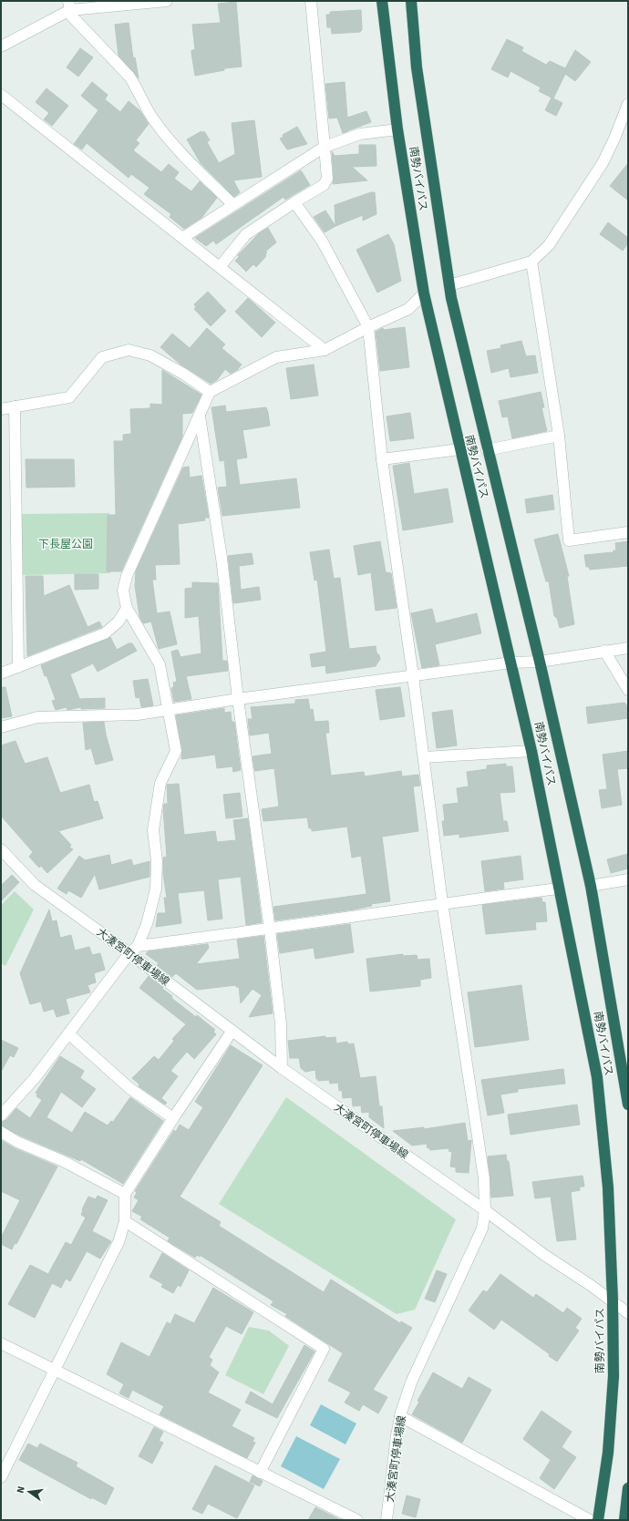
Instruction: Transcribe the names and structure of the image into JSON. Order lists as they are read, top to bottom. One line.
{"streets":{"highway":["南勢バイパス"],"street":["大湊宮町停車場線"]},"parks":["下長屋公園"],"north":"left"}
